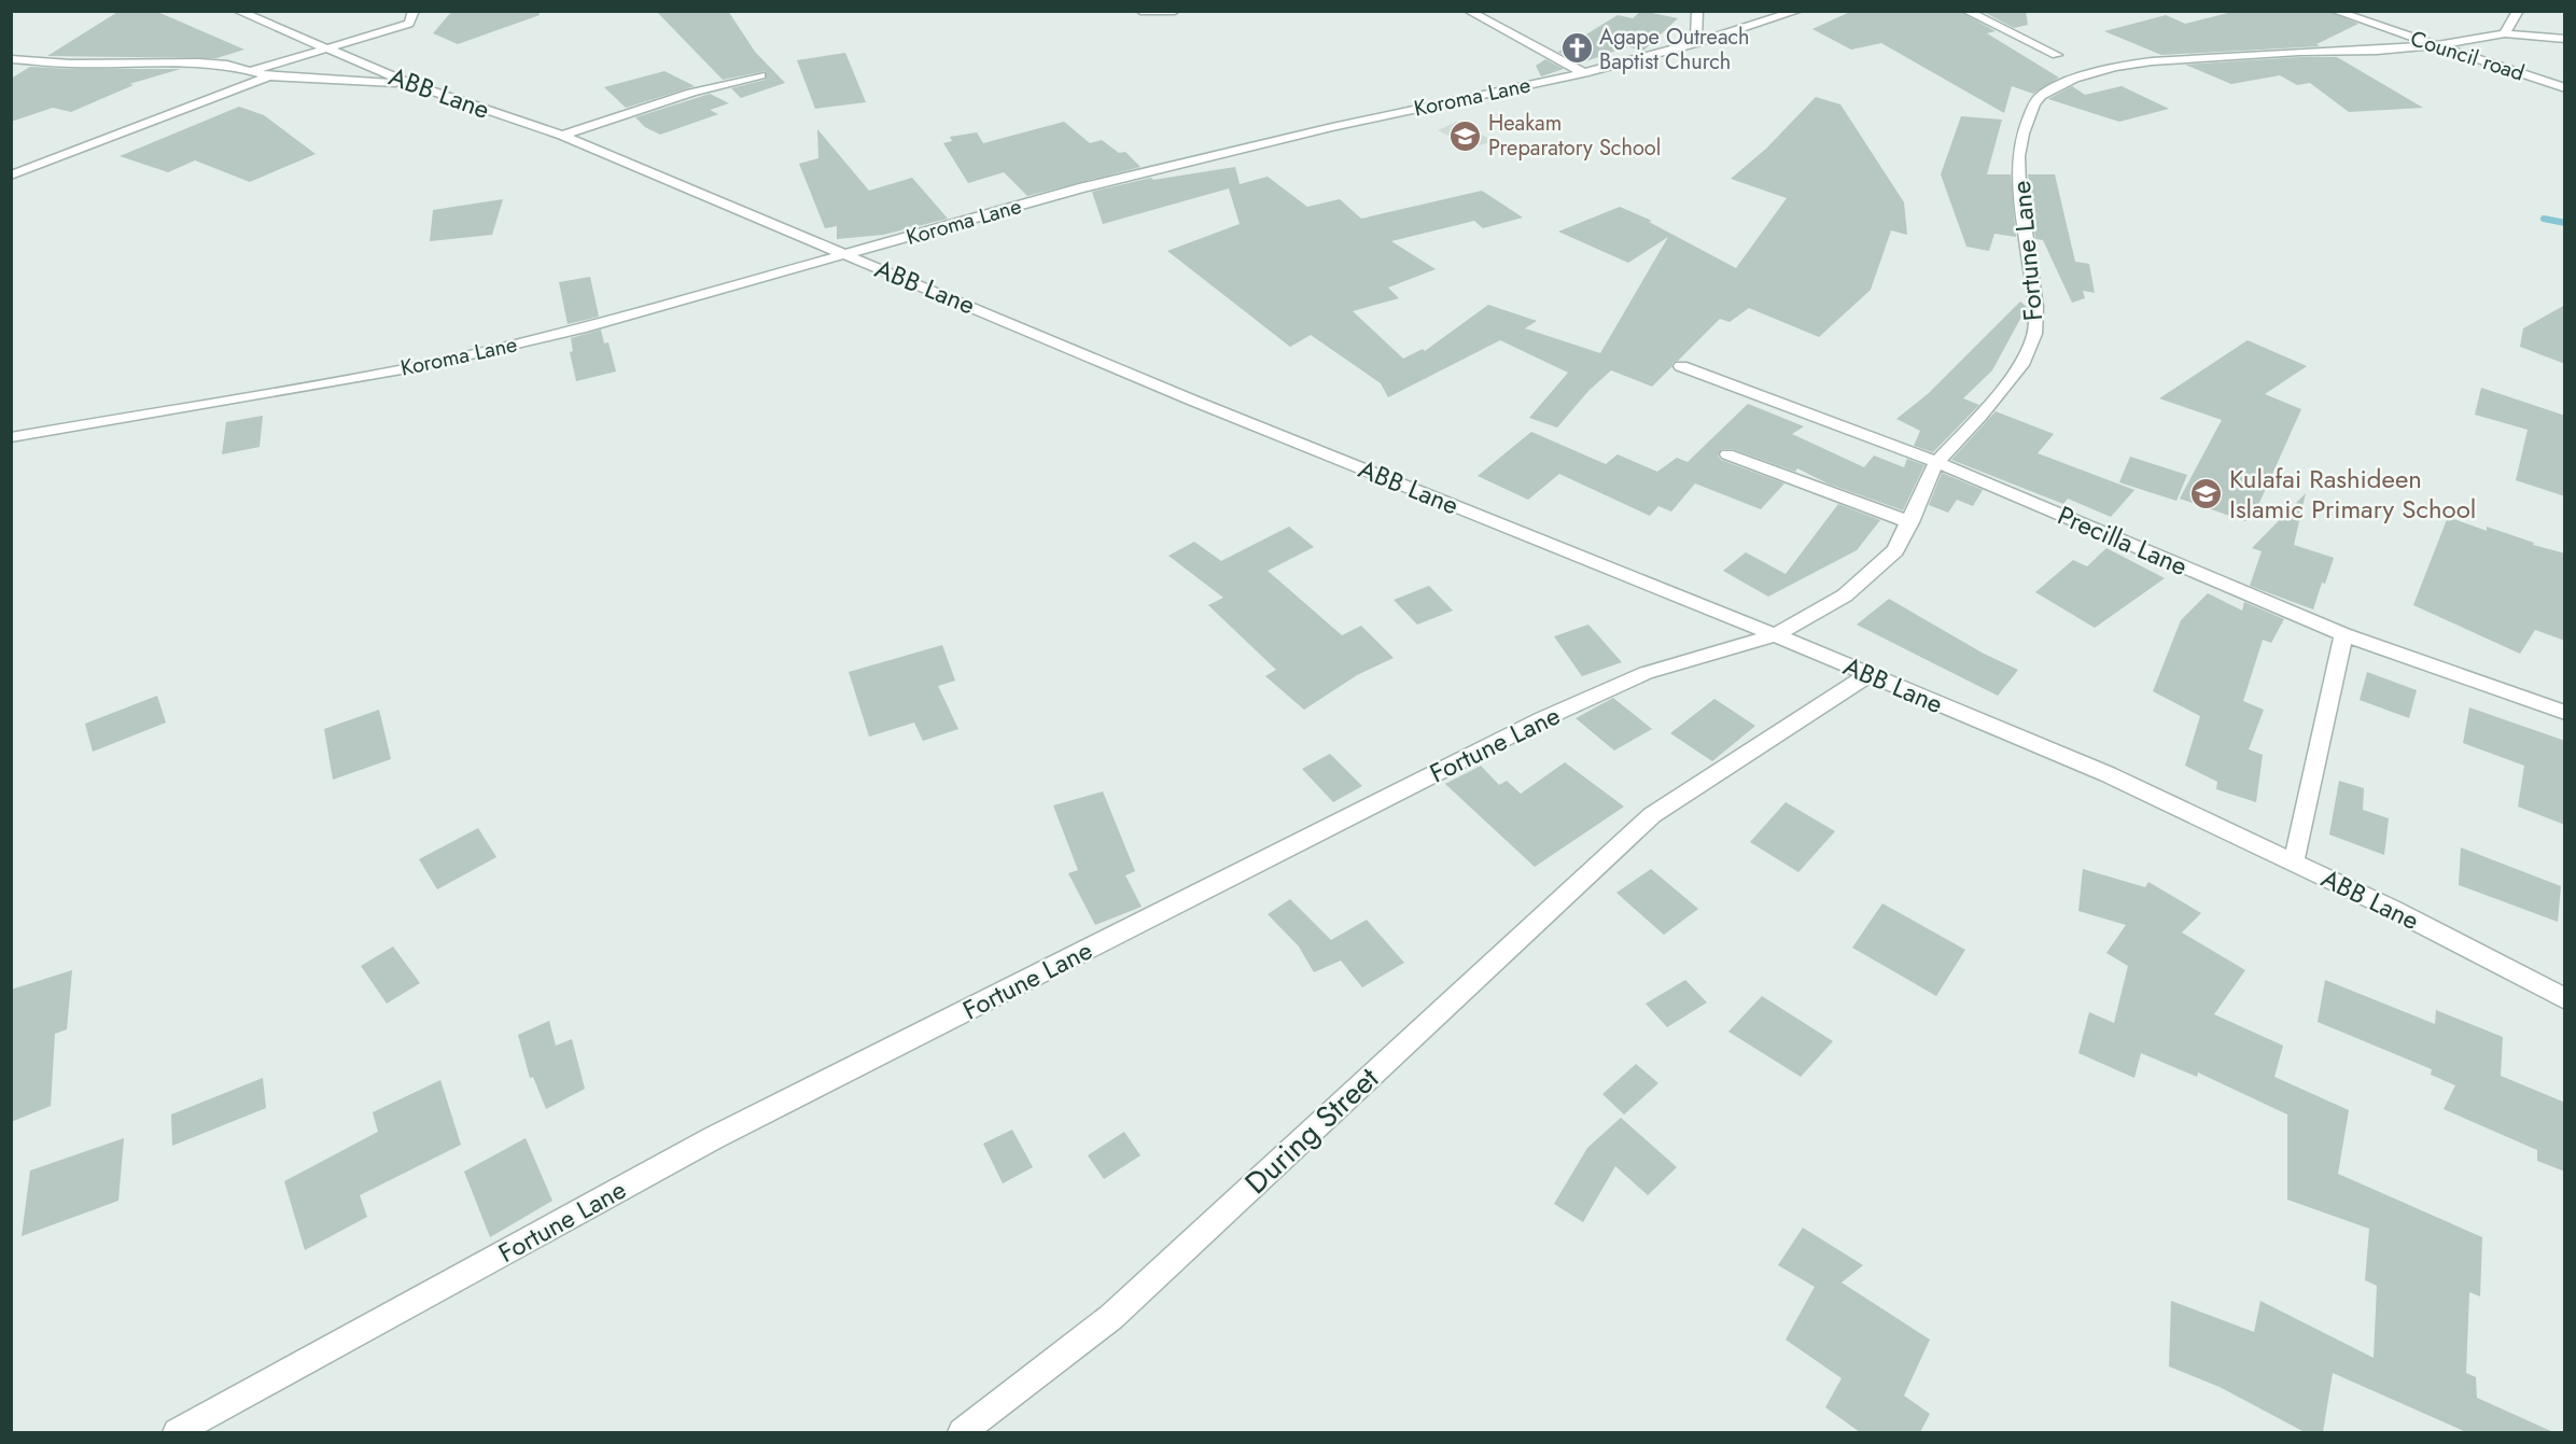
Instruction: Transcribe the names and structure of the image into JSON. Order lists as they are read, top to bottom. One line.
{"streets":{"street":["Council road","ABB Lane","Koroma Lane","Fortune Lane","Precilla Lane","During Street"]},"crossings":[["Council road","Fortune Lane"],["ABB Lane","Koroma Lane"],["ABB Lane","Fortune Lane"],["ABB Lane","During Street"],["Fortune Lane","Precilla Lane"]],"places":{"church":["Agape Outreach Baptist Church"],"school or university":["Heakam Preparatory School","Kulafai Rashideen Islamic Primary School"]}}
